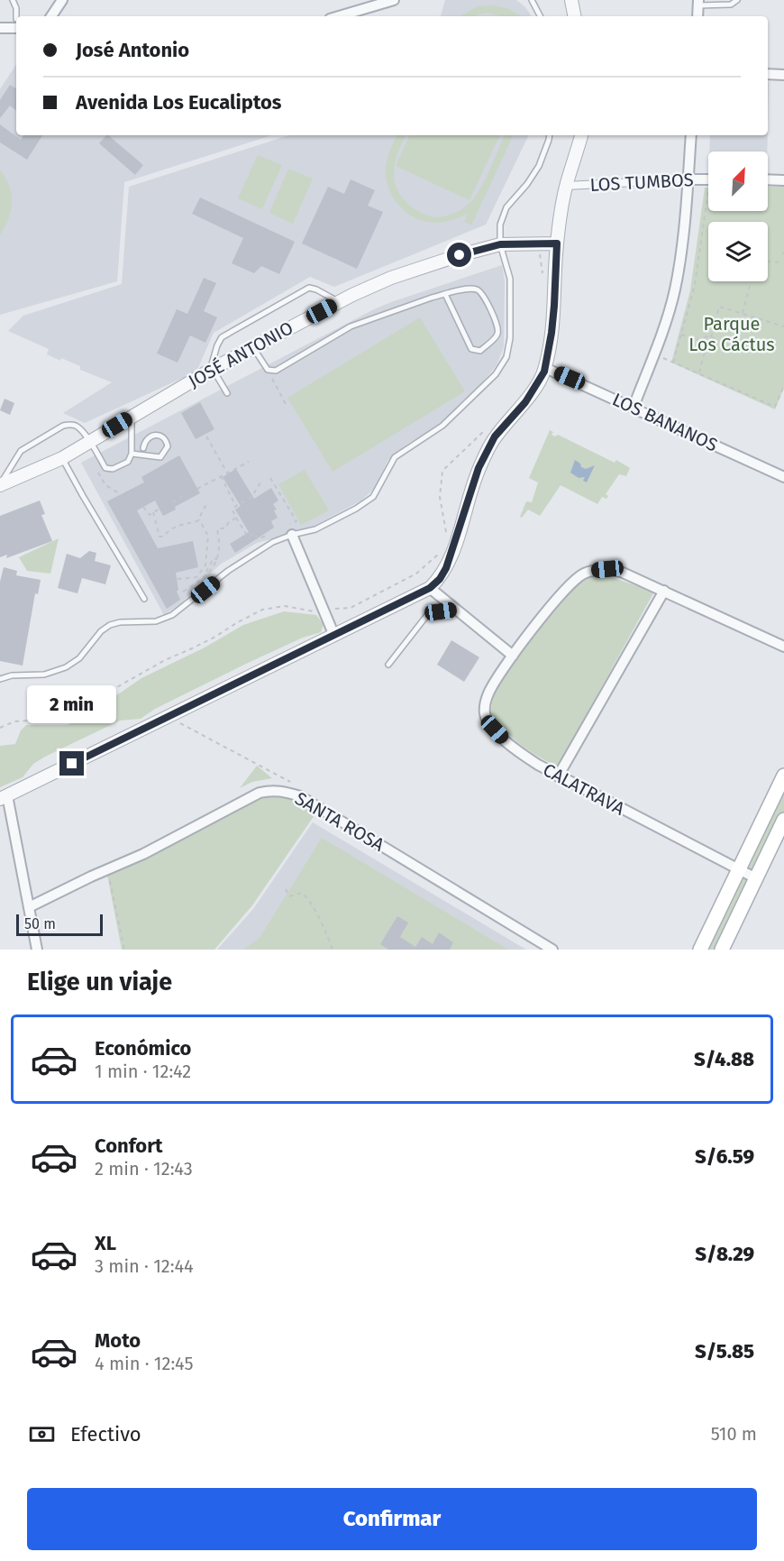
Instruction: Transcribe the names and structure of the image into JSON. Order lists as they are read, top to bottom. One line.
{"streets":{"street":["LOS TUMBOS","JOSÉ ANTONIO","LOS BANANOS","CALATRAVA","SANTA ROSA"]},"parks":["Parque Los Cáctus"],"scale_bar":"50 m","north":"top right","page":{"banner":["José Antonio","Avenida Los Eucaliptos"],"bubble":"2 min","scale":"50 m","heading":"Elige un viaje","list":[{"name":"Económico","note":"1 min · 12:42","value":"S/4.88"},{"name":"Confort","note":"2 min · 12:43","value":"S/6.59"},{"name":"XL","note":"3 min · 12:44","value":"S/8.29"},{"name":"Moto","note":"4 min · 12:45","value":"S/5.85"}],"pay":["Efectivo","510 m"],"buttons":"Confirmar"}}
